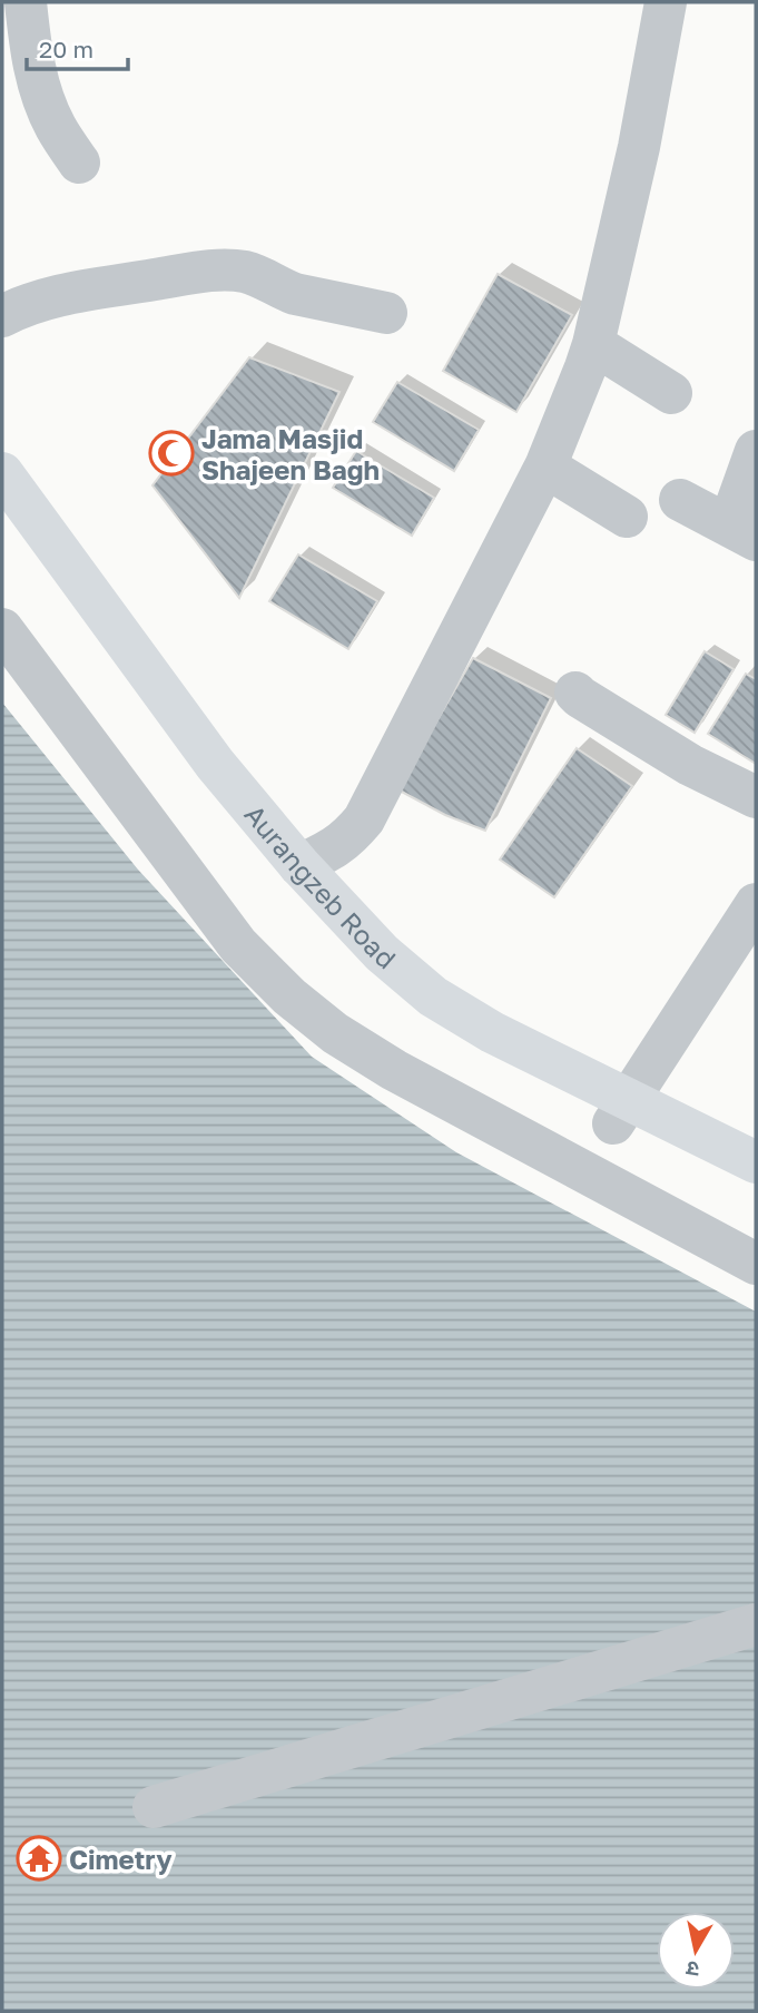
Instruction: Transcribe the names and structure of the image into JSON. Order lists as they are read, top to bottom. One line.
{"streets":{"main road":["Aurangzeb Road"]},"places":{"mosque":["Jama Masjid Shajeen Bagh"],"temple":["Cimetry"]},"scale_bar":"20 m","north":"bottom"}
